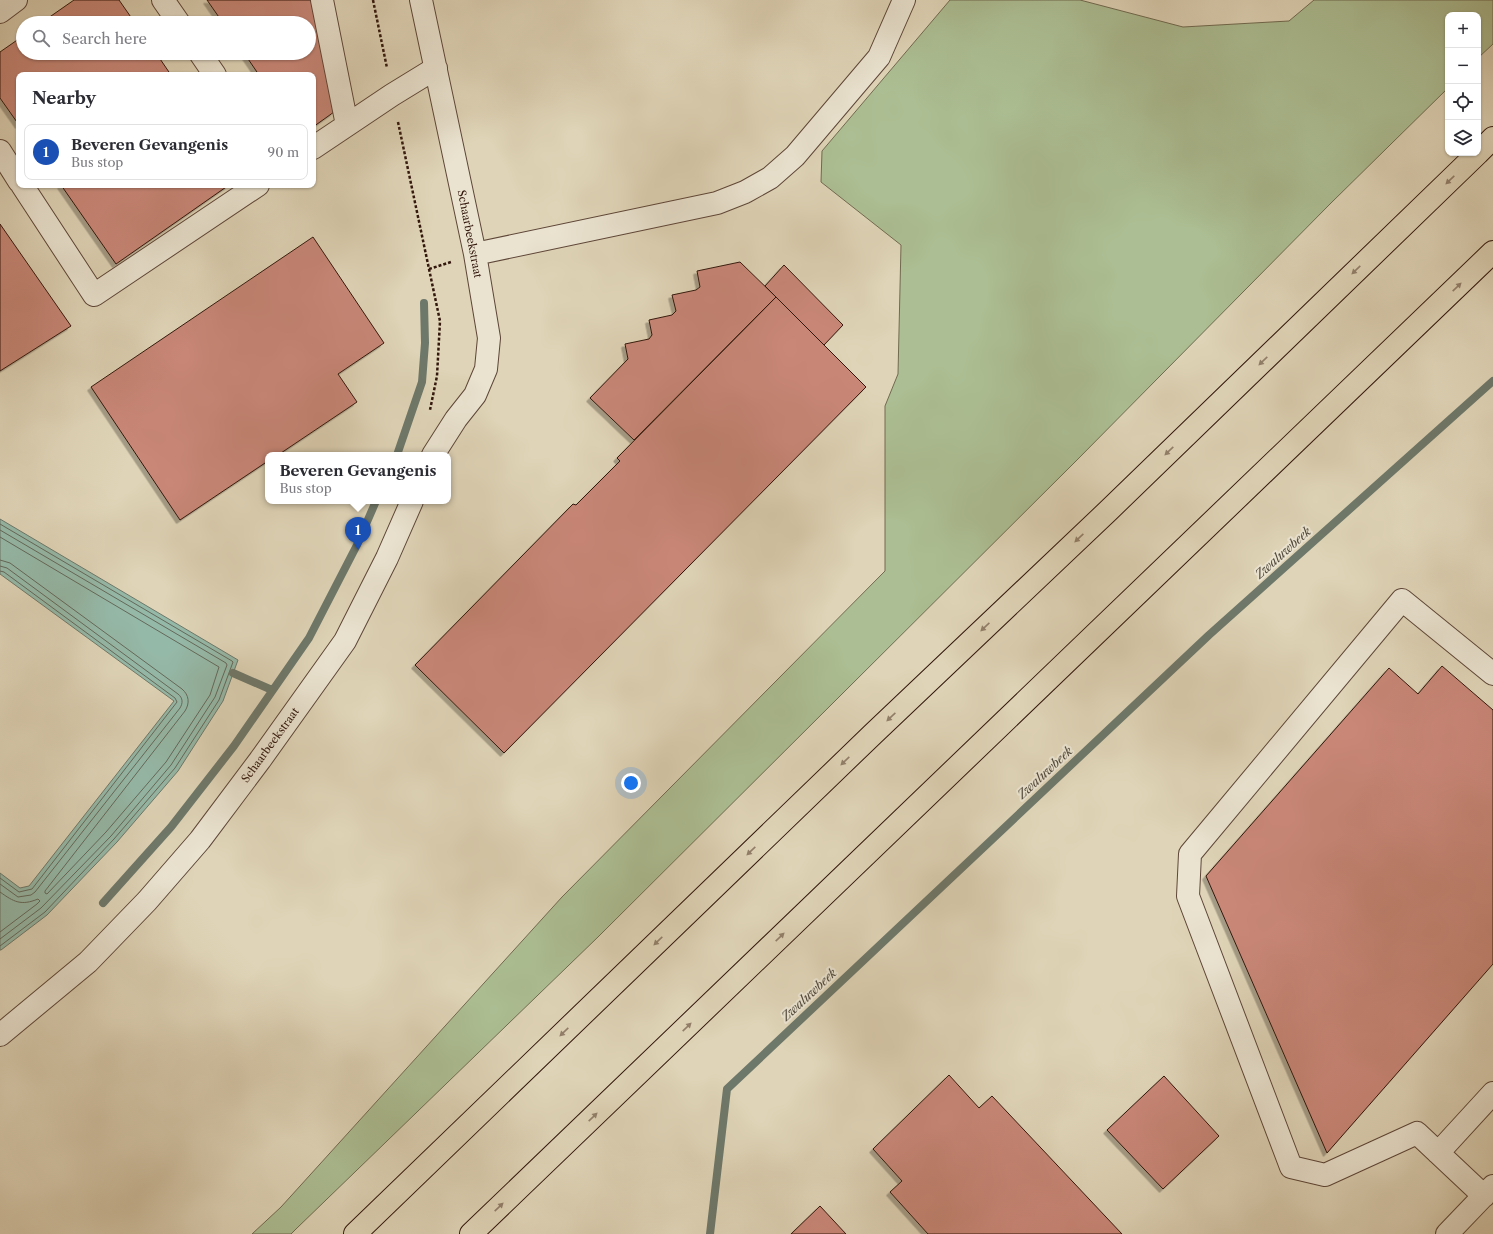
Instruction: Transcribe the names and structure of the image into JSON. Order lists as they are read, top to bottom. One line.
{"streets":{"street":["Schaarbeekstraat"]},"water":["Zwaluwbeek"],"page":{"map_buttons":["+","−"],"search":"Search here","heading":"Nearby","list":[{"mark":"1","name":"Beveren Gevangenis","note":"Bus stop","value":"90 m"}],"popup":["Beveren Gevangenis","Bus stop"],"pins":"1"}}
